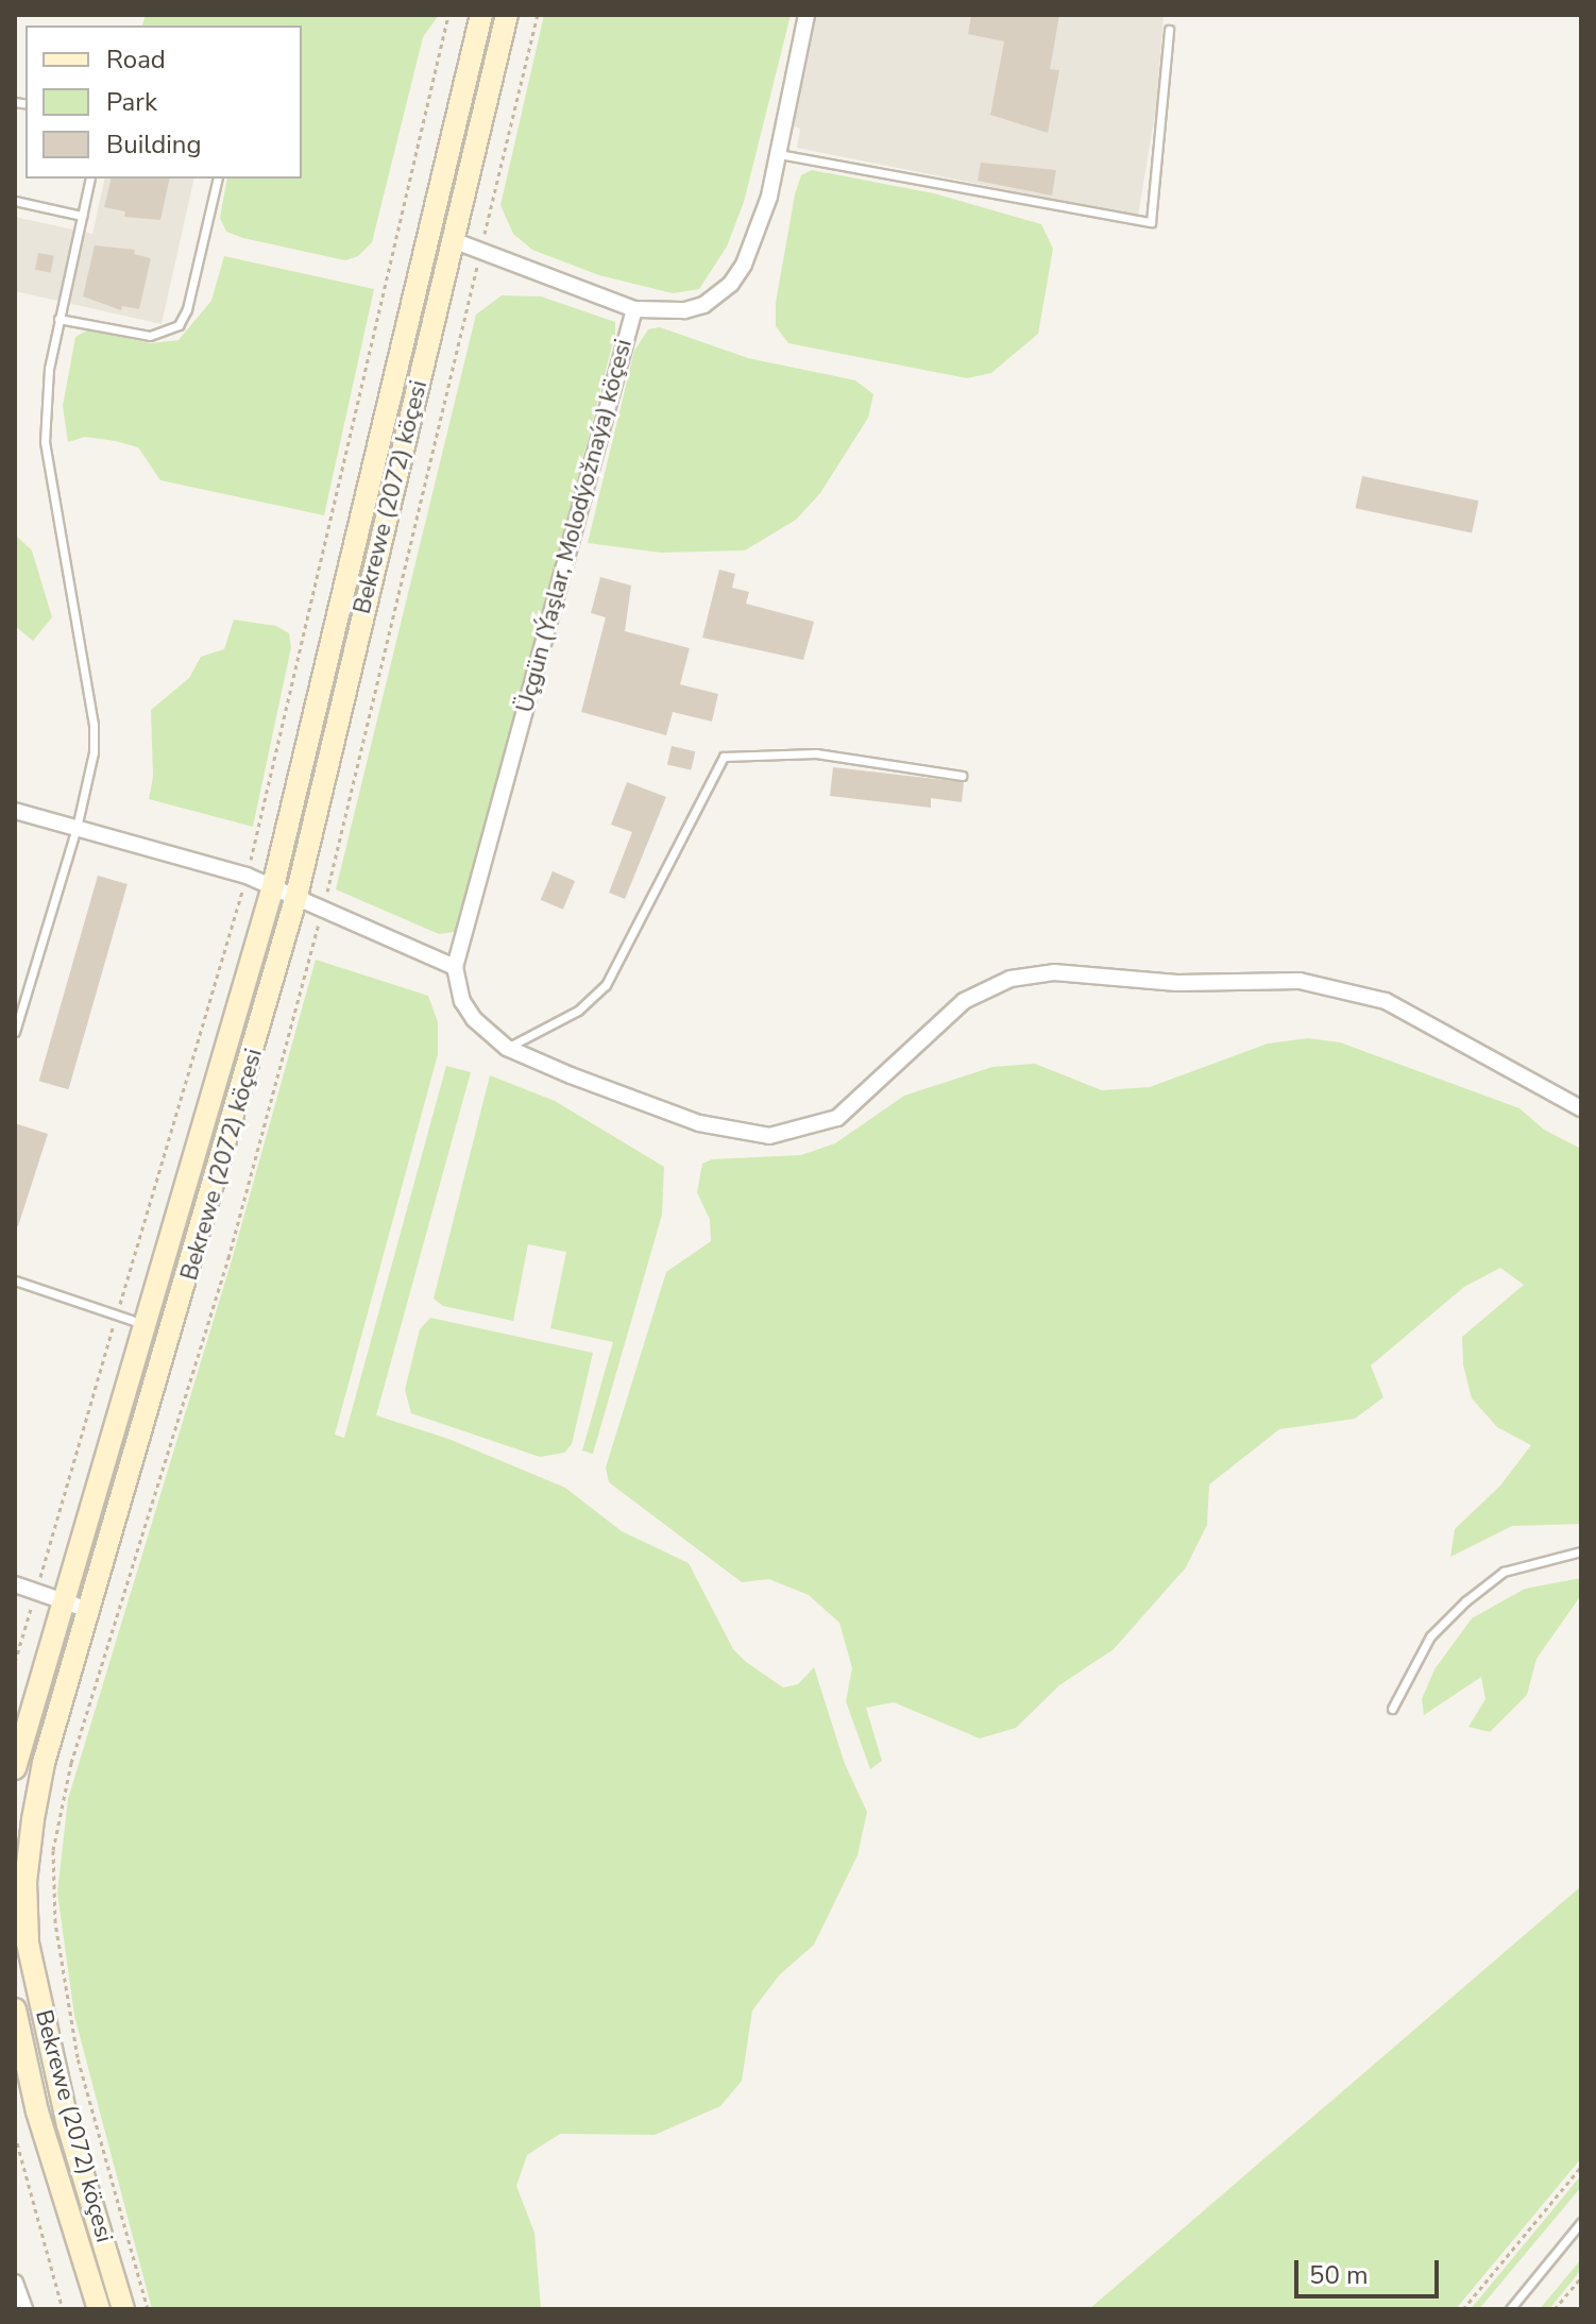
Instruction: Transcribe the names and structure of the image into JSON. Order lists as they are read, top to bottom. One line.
{"streets":{"main road":["Bekrewe (2072) köçesi"],"street":["Üçgün (Ýaşlar, Molodýožnaýa) köçesi"]},"legend":["Road","Park","Building"],"scale_bar":"50 m"}
